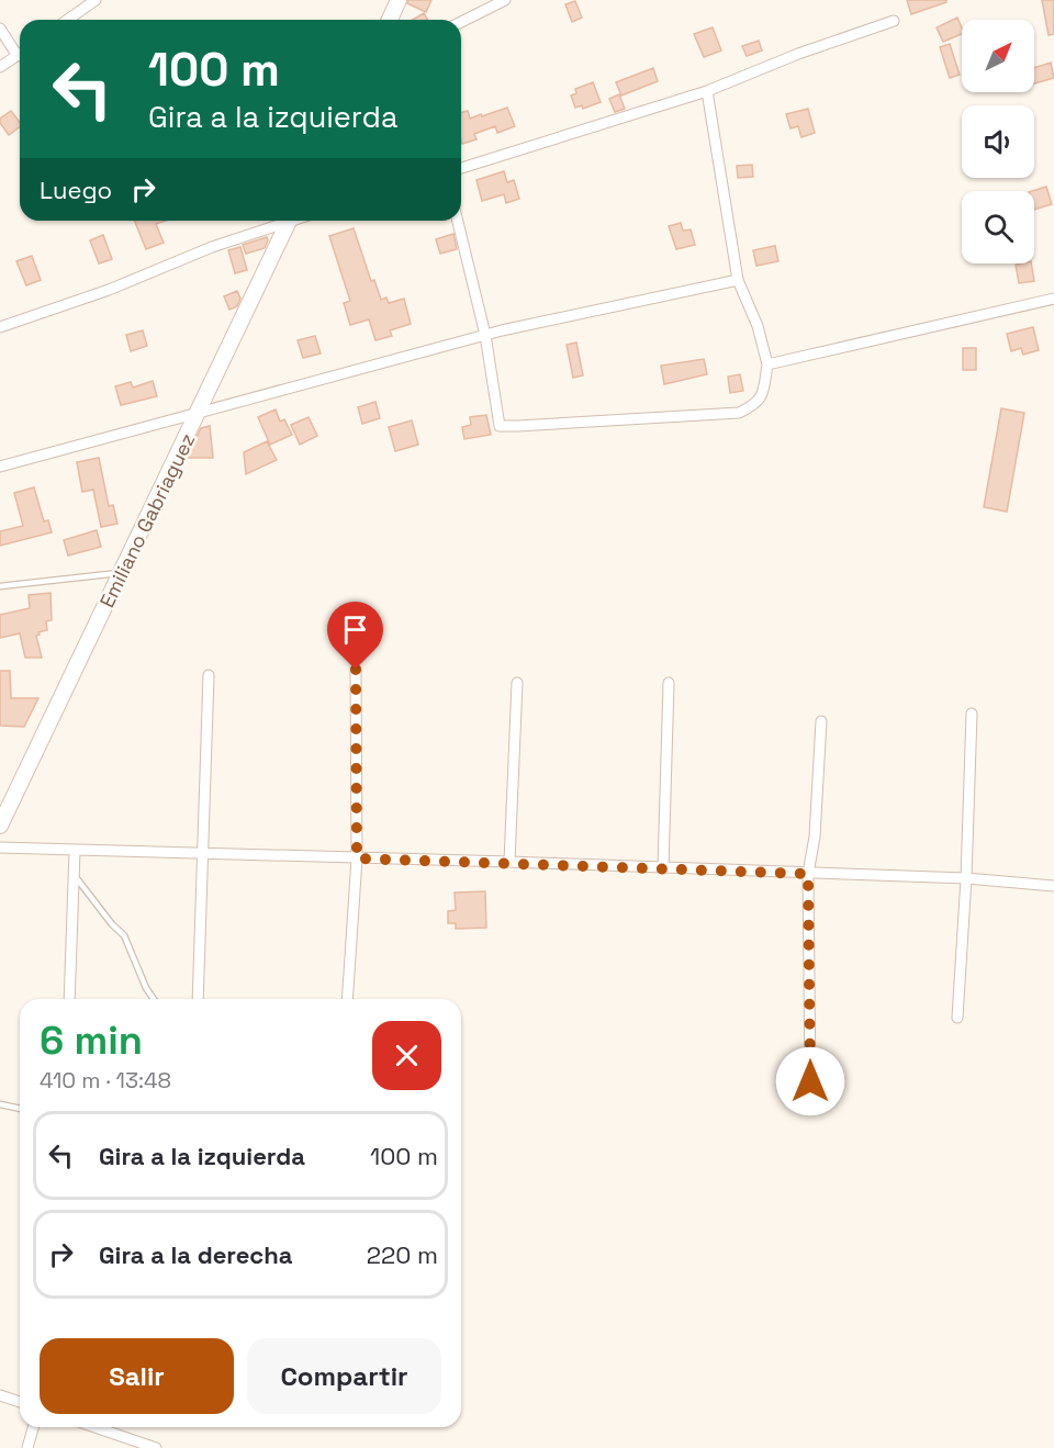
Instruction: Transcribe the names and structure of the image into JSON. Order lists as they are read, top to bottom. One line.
{"streets":{"main road":["Emiliano Gabriaguez"]},"north":"top right","page":{"turn":["100 m","Gira a la izquierda"],"then":"Luego","heading":["6 min","410 m · 13:48"],"list":[{"name":"Gira a la izquierda","value":"100 m"},{"name":"Gira a la derecha","value":"220 m"}],"buttons":["Salir","Compartir"]}}
